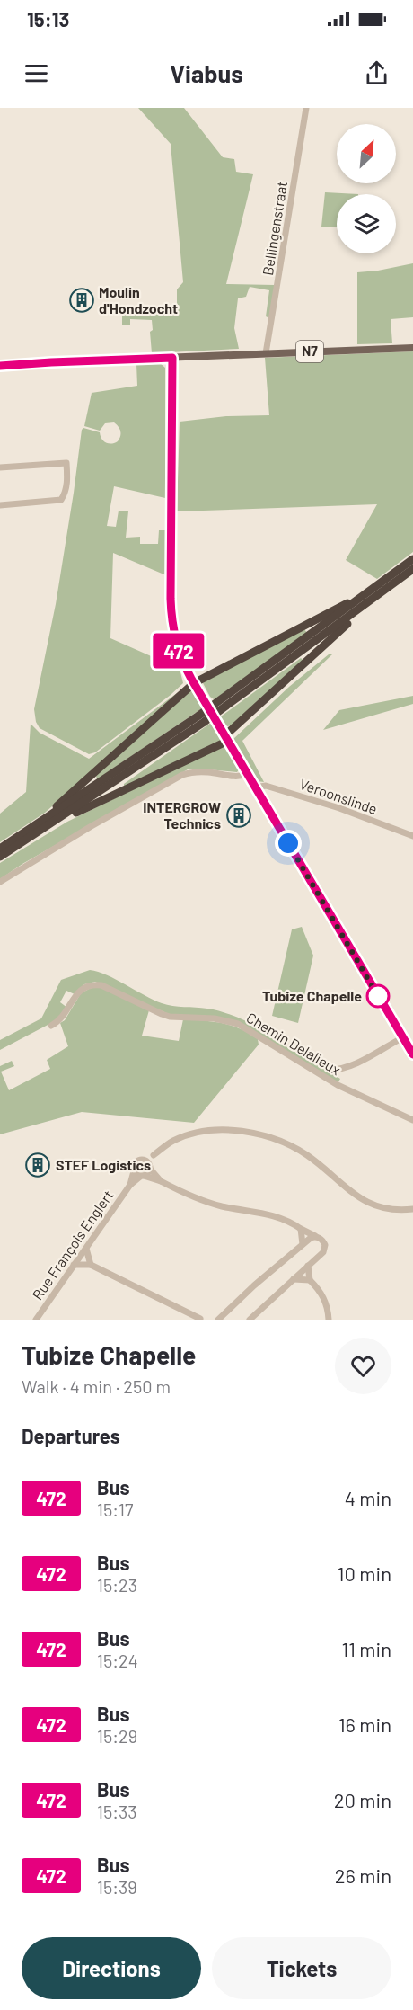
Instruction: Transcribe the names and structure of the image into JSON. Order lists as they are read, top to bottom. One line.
{"streets":{"main road":["N7"],"street":["Bellingenstraat","Veroonslinde","Chemin Delalieux","Rue François Englert"]},"crossings":[["Bellingenstraat","N7"]],"places":{"building":["Moulin d'Hondzocht","INTERGROW Technics","STEF Logistics"],"other":["Tubize Chapelle"]},"lines":["bus line 472"],"north":"top right","page":{"status":"15:13","header":"Viabus","on_map":"472","heading":[["Tubize Chapelle","Walk · 4 min · 250 m"],"Departures"],"list":[{"mark":"472","name":"Bus","note":"15:17","value":"4 min"},{"mark":"472","name":"Bus","note":"15:23","value":"10 min"},{"mark":"472","name":"Bus","note":"15:24","value":"11 min"},{"mark":"472","name":"Bus","note":"15:29","value":"16 min"},{"mark":"472","name":"Bus","note":"15:33","value":"20 min"},{"mark":"472","name":"Bus","note":"15:39","value":"26 min"}],"buttons":["Directions","Tickets"]}}
